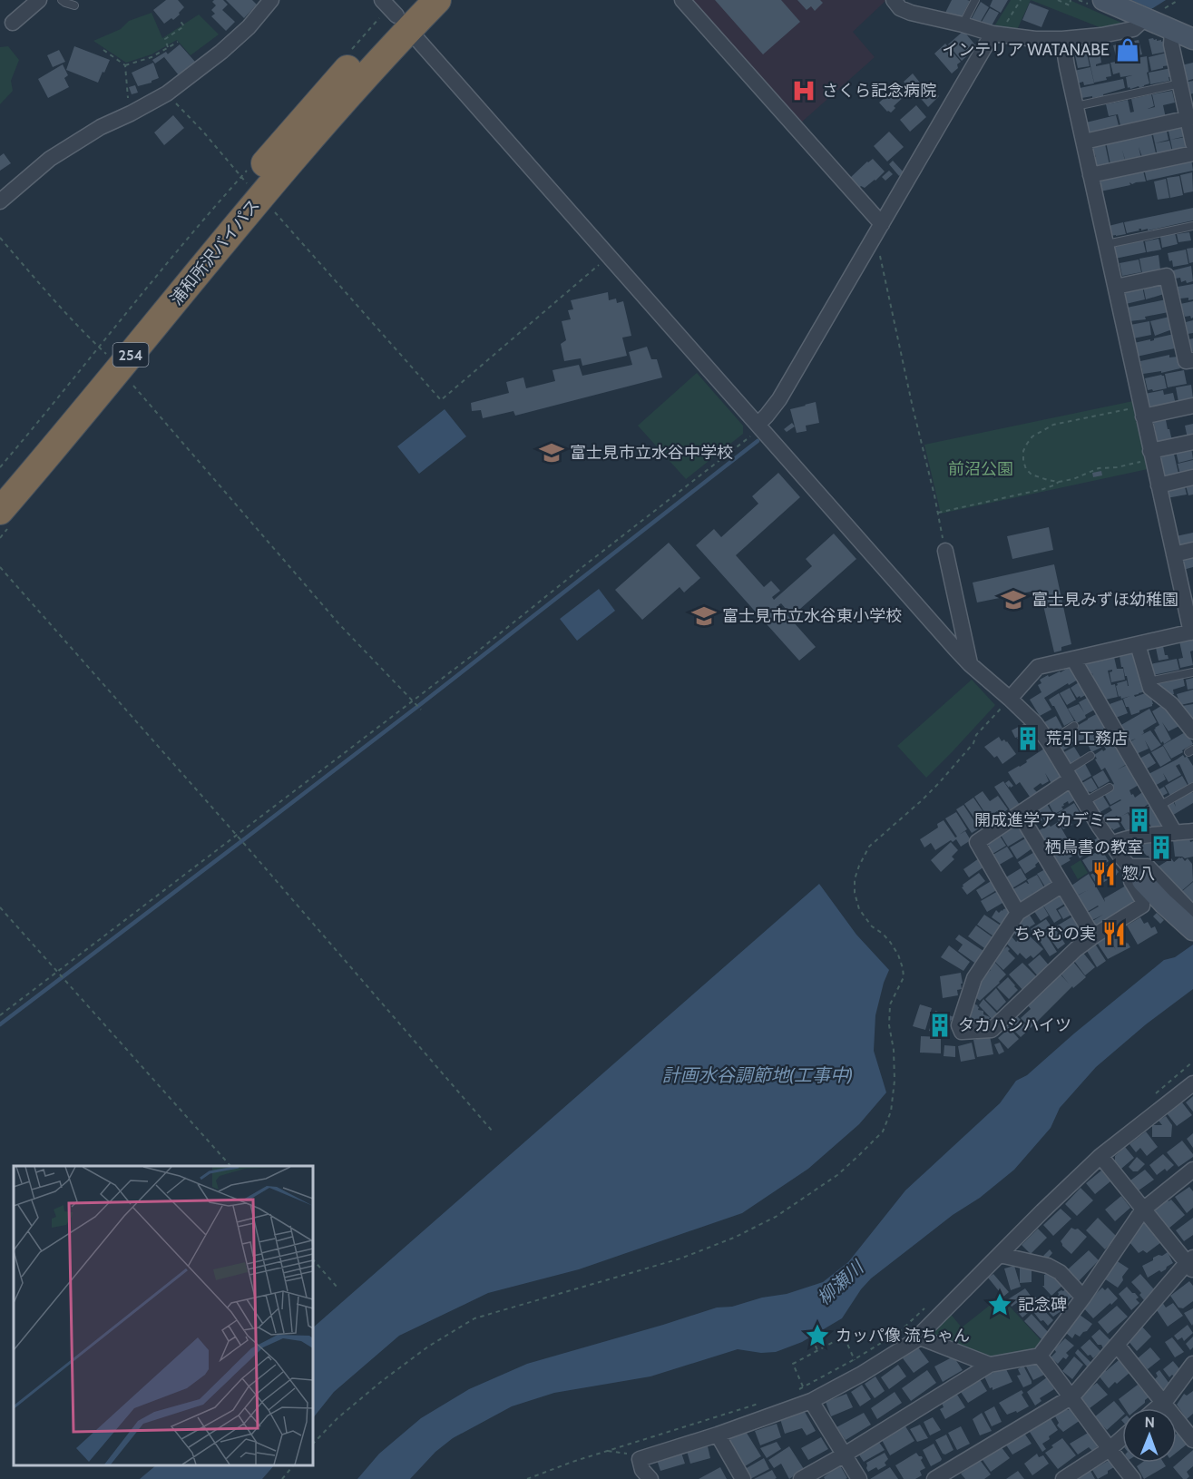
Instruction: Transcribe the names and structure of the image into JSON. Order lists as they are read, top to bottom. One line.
{"streets":{"highway":["浦和所沢バイパス","254"]},"water":["計画水谷調節地(工事中)","柳瀬川"],"parks":["前沼公園"],"places":{"shop":["インテリア WATANABE"],"hospital":["さくら記念病院"],"school or university":["富士見市立水谷中学校","富士見みずほ幼稚園","富士見市立水谷東小学校"],"building":["荒引工務店","開成進学アカデミー","栖鳥書の教室","タカハシハイツ"],"restaurant":["惣八","ちゃむの実"],"place":["記念碑","カッパ像 流ちゃん"]},"north":"top"}
